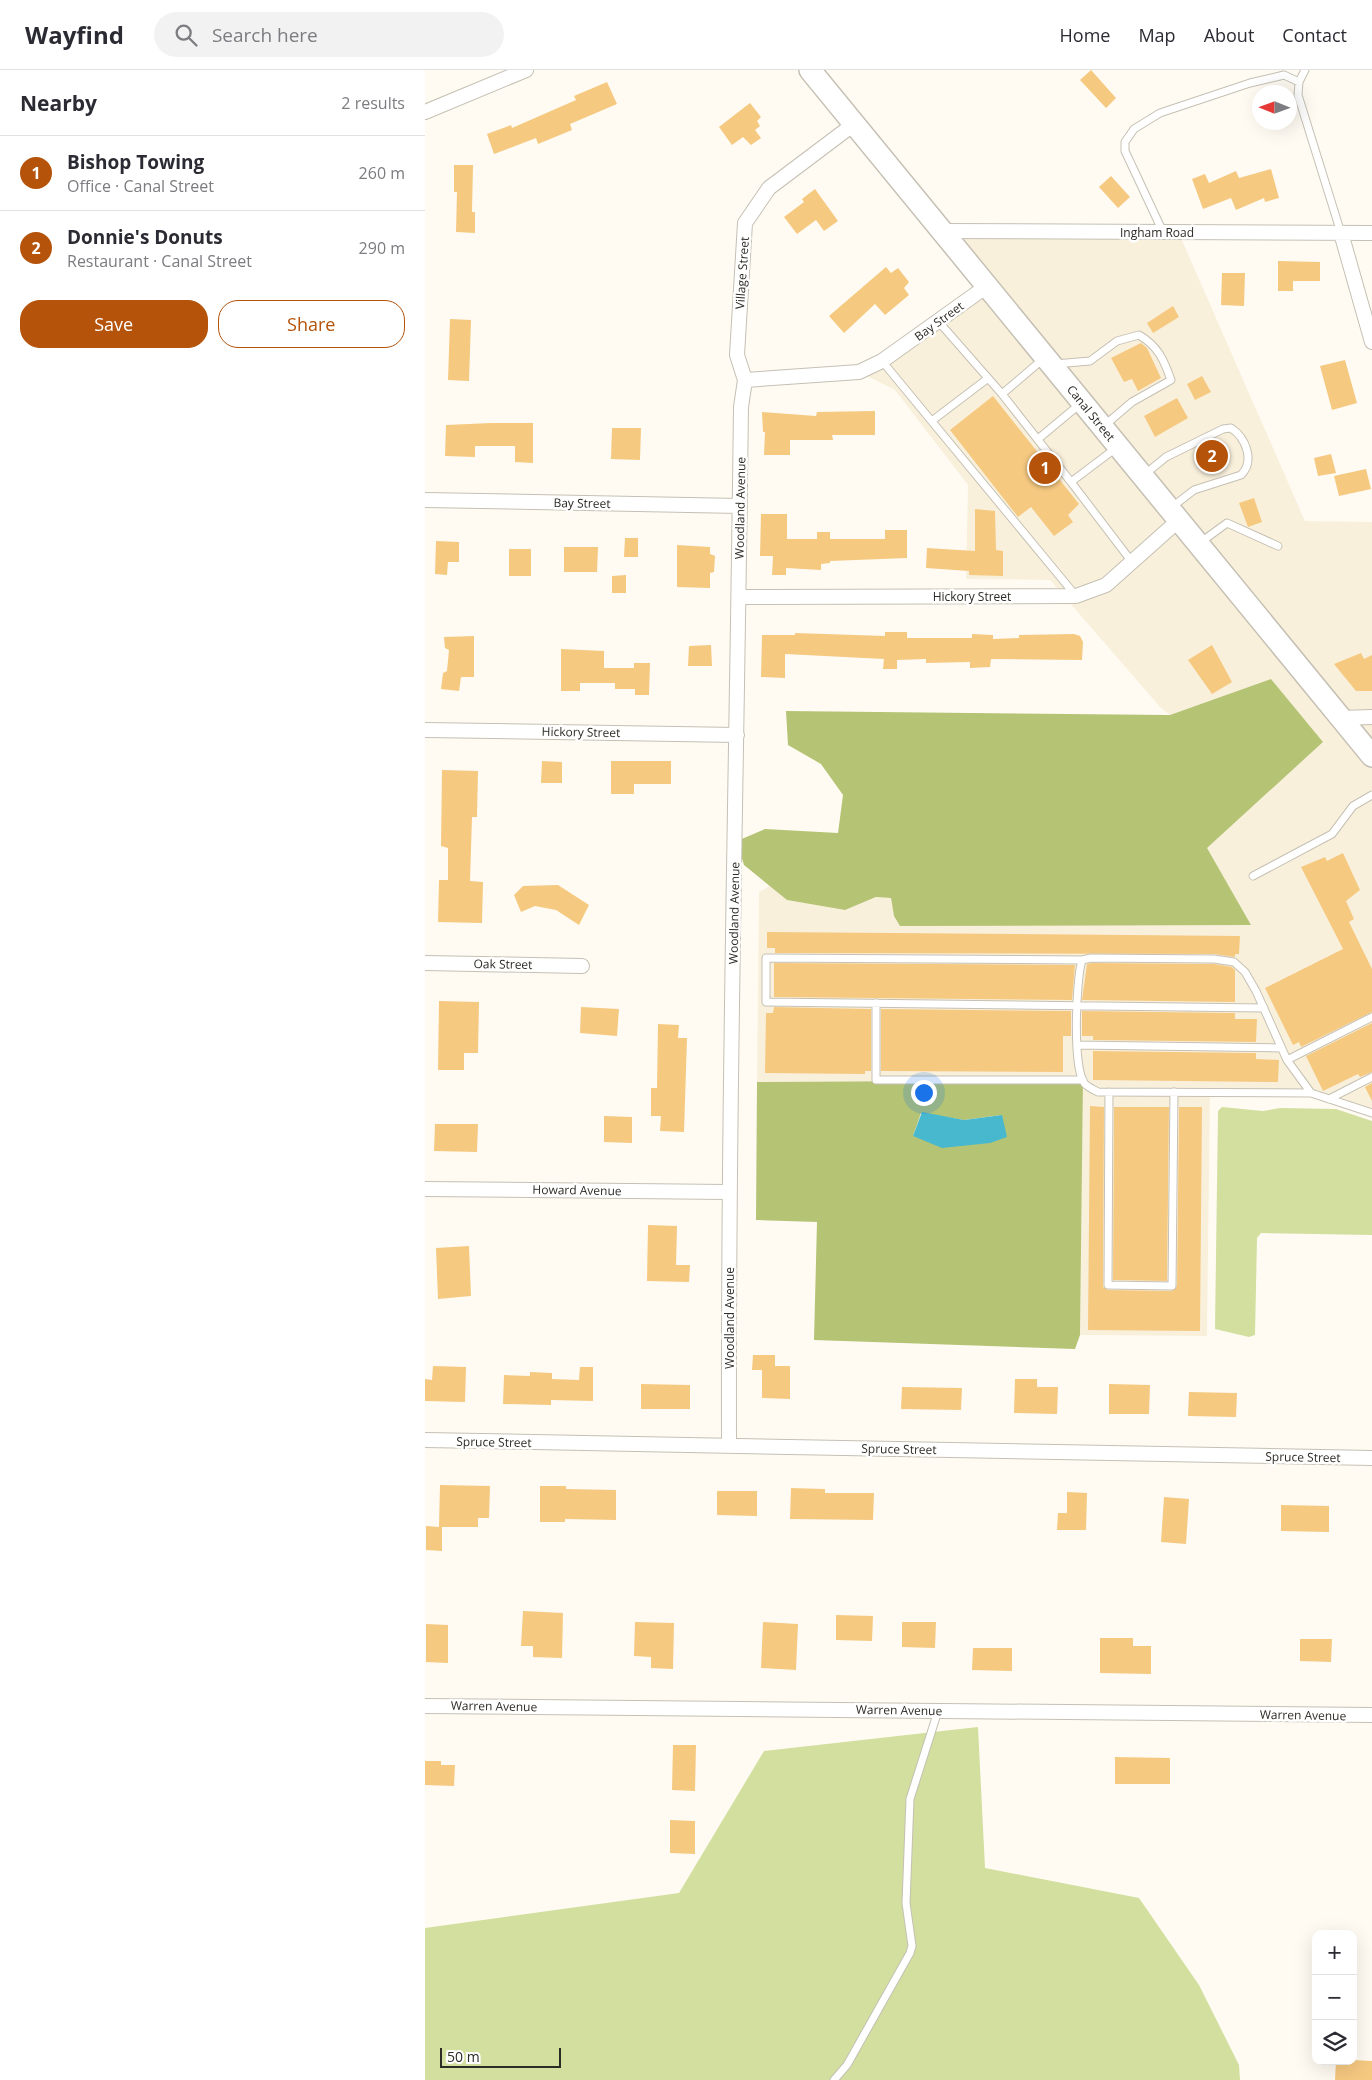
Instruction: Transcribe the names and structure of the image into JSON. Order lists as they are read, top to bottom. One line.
{"streets":{"main road":["Canal Street"],"street":["Ingham Road","Village Street","Bay Street","Woodland Avenue","Hickory Street","Oak Street","Howard Avenue","Spruce Street","Warren Avenue"]},"crossings":[["Ingham Road","Canal Street"],["Village Street","Bay Street"],["Village Street","Canal Street"],["Village Street","Woodland Avenue"],["Bay Street","Canal Street"],["Bay Street","Woodland Avenue"],["Canal Street","Hickory Street"],["Woodland Avenue","Hickory Street"],["Woodland Avenue","Howard Avenue"],["Woodland Avenue","Spruce Street"]],"scale_bar":"50 m","north":"left","page":{"header":"Wayfind","search":"Search here","nav":["Home","Map","About","Contact"],"heading":["Nearby","2 results"],"list":[{"mark":"1","name":"Bishop Towing","note":"Office · Canal Street","value":"260 m"},{"mark":"2","name":"Donnie's Donuts","note":"Restaurant · Canal Street","value":"290 m"}],"buttons":["Save","Share"],"pins":["2","1"],"map_buttons":["+","−"],"scale":"50 m"}}
